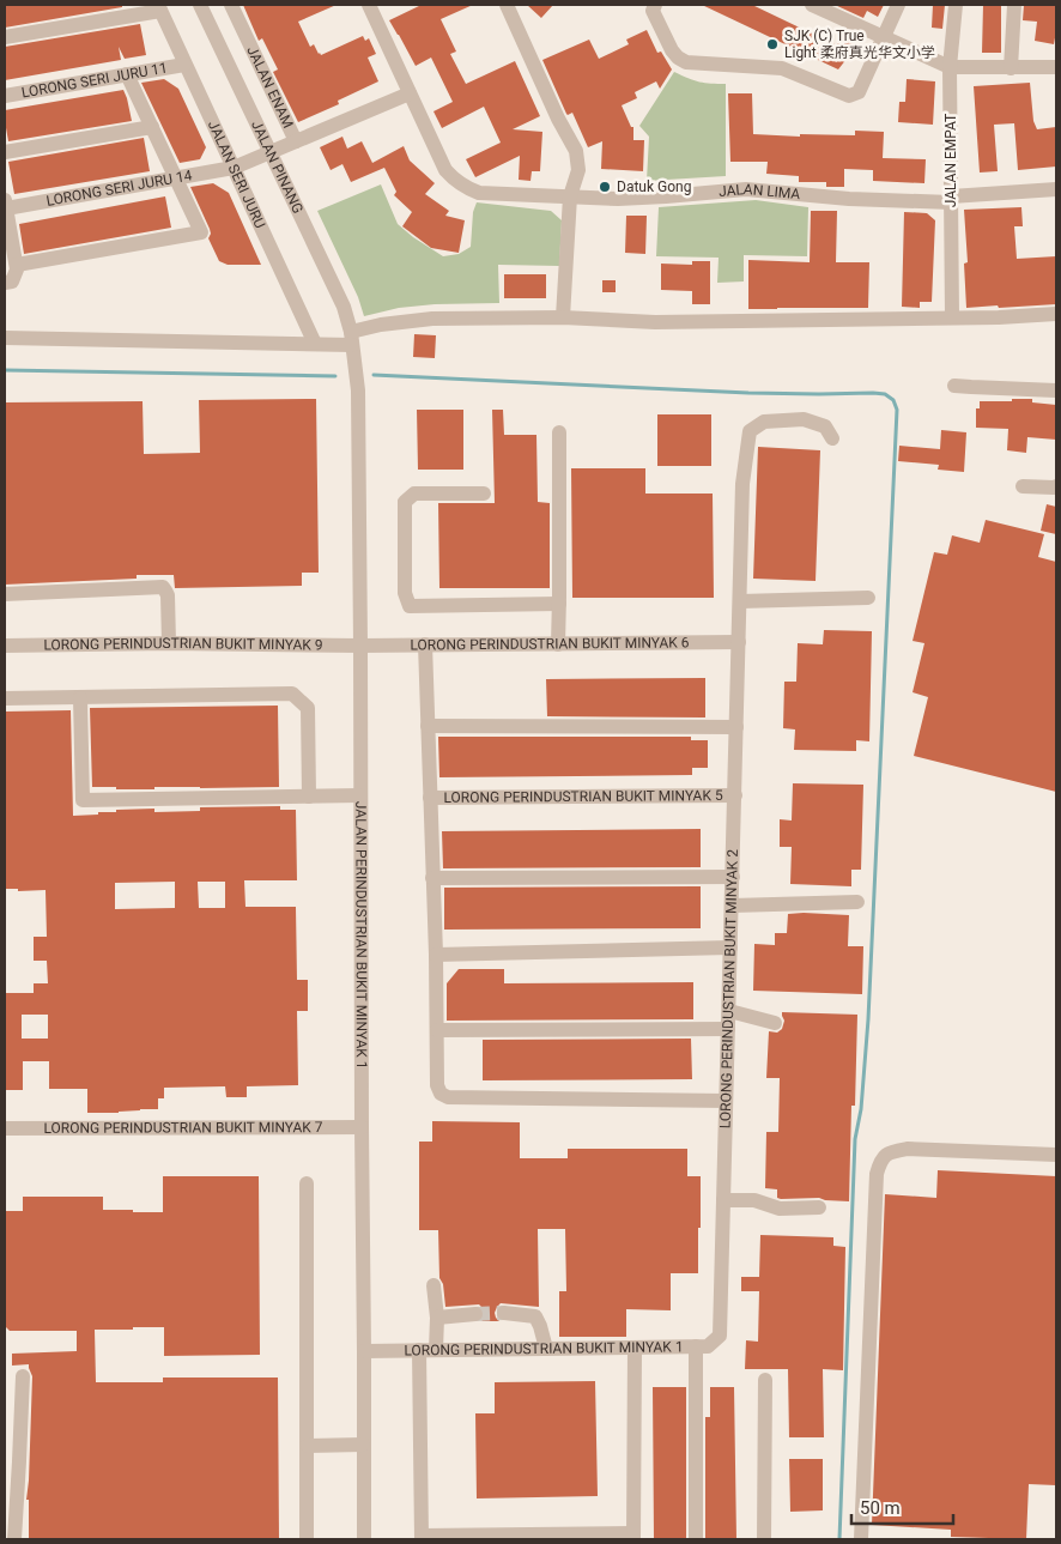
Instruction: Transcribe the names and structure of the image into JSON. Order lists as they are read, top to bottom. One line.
{"streets":{"street":["LORONG SERI JURU 11","JALAN ENAM","JALAN EMPAT","JALAN PINANG","JALAN SERI JURU","LORONG SERI JURU 14","JALAN LIMA","LORONG PERINDUSTRIAN BUKIT MINYAK 6","LORONG PERINDUSTRIAN BUKIT MINYAK 9","LORONG PERINDUSTRIAN BUKIT MINYAK 5","JALAN PERINDUSTRIAN BUKIT MINYAK 1","LORONG PERINDUSTRIAN BUKIT MINYAK 2","LORONG PERINDUSTRIAN BUKIT MINYAK 7","LORONG PERINDUSTRIAN BUKIT MINYAK 1"]},"crossings":[["LORONG SERI JURU 11","JALAN SERI JURU"],["JALAN ENAM","JALAN PINANG"],["JALAN ENAM","JALAN SERI JURU"],["JALAN ENAM","LORONG SERI JURU 14"],["JALAN EMPAT","JALAN LIMA"],["JALAN PINANG","JALAN PERINDUSTRIAN BUKIT MINYAK 1"],["JALAN SERI JURU","LORONG SERI JURU 14"],["LORONG PERINDUSTRIAN BUKIT MINYAK 6","LORONG PERINDUSTRIAN BUKIT MINYAK 9"],["LORONG PERINDUSTRIAN BUKIT MINYAK 6","JALAN PERINDUSTRIAN BUKIT MINYAK 1"],["LORONG PERINDUSTRIAN BUKIT MINYAK 6","LORONG PERINDUSTRIAN BUKIT MINYAK 2"],["LORONG PERINDUSTRIAN BUKIT MINYAK 9","JALAN PERINDUSTRIAN BUKIT MINYAK 1"],["LORONG PERINDUSTRIAN BUKIT MINYAK 5","LORONG PERINDUSTRIAN BUKIT MINYAK 2"],["JALAN PERINDUSTRIAN BUKIT MINYAK 1","LORONG PERINDUSTRIAN BUKIT MINYAK 7"],["JALAN PERINDUSTRIAN BUKIT MINYAK 1","LORONG PERINDUSTRIAN BUKIT MINYAK 1"],["LORONG PERINDUSTRIAN BUKIT MINYAK 2","LORONG PERINDUSTRIAN BUKIT MINYAK 1"]],"places":["SJK (C) True Light 柔府真光华文小学","Datuk Gong"],"scale_bar":"50 m"}
